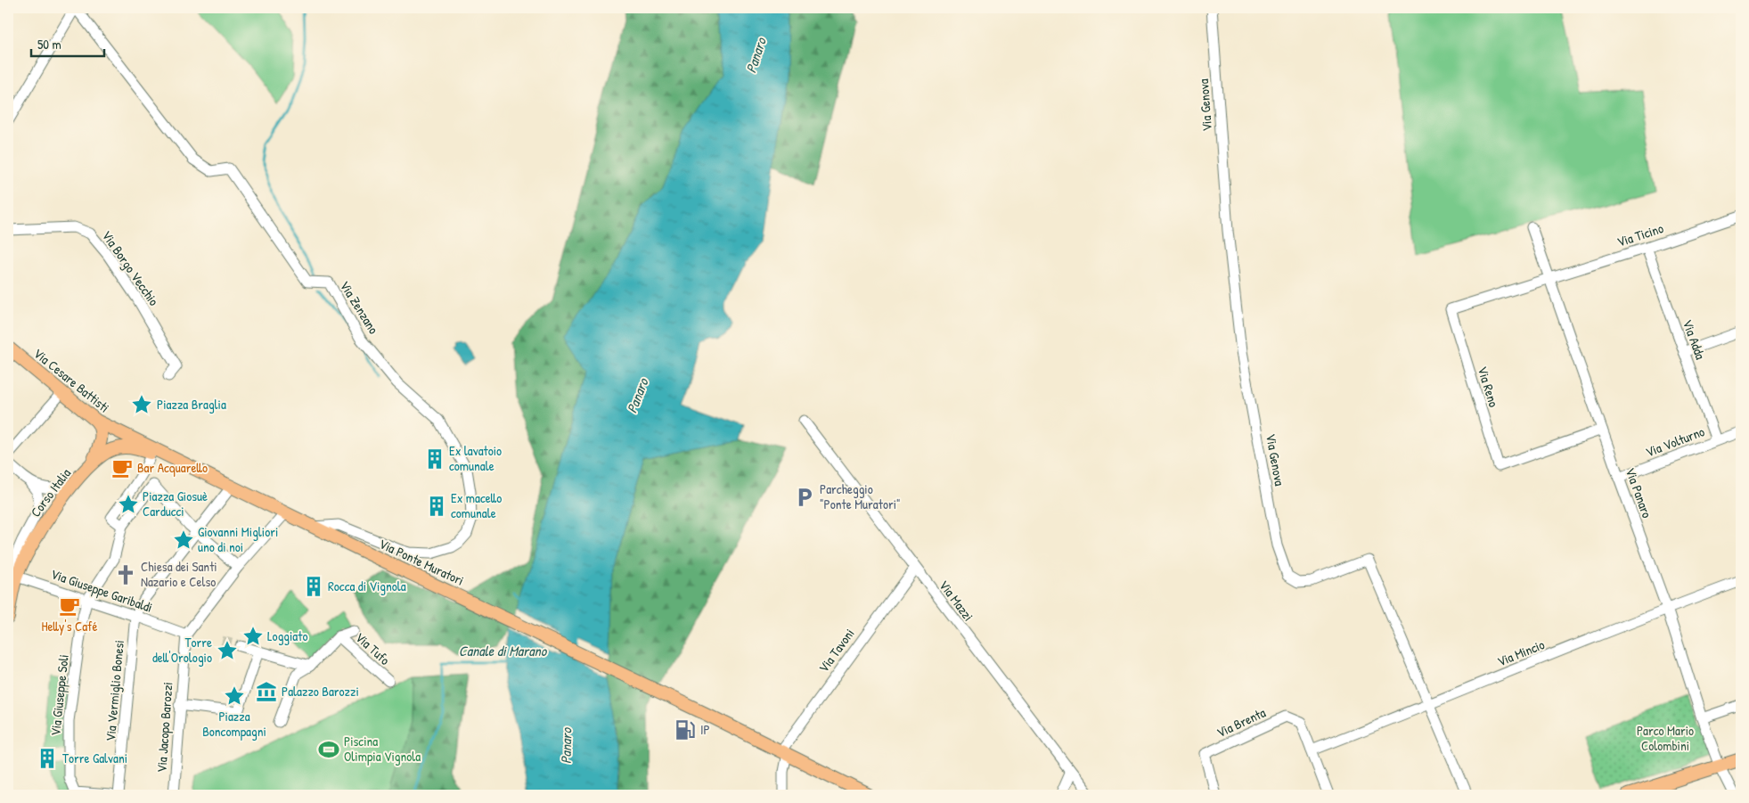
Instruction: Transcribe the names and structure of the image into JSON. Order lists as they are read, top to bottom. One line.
{"streets":{"main road":["Via Cesare Battisti","Corso Italia","Via Ponte Muratori"],"street":["Via Genova","Via Ticino","Via Borgo Vecchio","Via Zenzano","Via Adda","Via Reno","Via Volturno","Via Panaro","Via Giuseppe Garibaldi","Via Mazzi","Via Tufo","Via Tavoni","Via Mincio","Via Vermiglio Bonesi","Via Giuseppe Soli","Via Brenta","Via Jacopo Barozzi"]},"crossings":[["Via Genova","Via Mincio"],["Via Ticino","Via Adda"],["Via Ticino","Via Reno"],["Via Ticino","Via Panaro"],["Via Zenzano","Via Ponte Muratori"],["Via Adda","Via Volturno"],["Via Cesare Battisti","Corso Italia"],["Via Cesare Battisti","Via Ponte Muratori"],["Via Reno","Via Panaro"],["Via Volturno","Via Panaro"],["Corso Italia","Via Ponte Muratori"],["Corso Italia","Via Giuseppe Garibaldi"],["Via Panaro","Via Mincio"],["Via Ponte Muratori","Via Tavoni"],["Via Giuseppe Garibaldi","Via Vermiglio Bonesi"],["Via Giuseppe Garibaldi","Via Giuseppe Soli"],["Via Giuseppe Garibaldi","Via Jacopo Barozzi"],["Via Mazzi","Via Tavoni"],["Via Mincio","Via Brenta"]],"water":["Panaro","Canale di Marano"],"parks":["Parco Mario Colombini"],"places":{"place":["Piazza Braglia","Piazza Giosuè Carducci","Giovanni Migliori uno di noi","Loggiato","Torre dell'Orologio","Piazza Boncompagni"],"building":["Ex lavatoio comunale","Ex macello comunale","Rocca di Vignola","Torre Galvani"],"cafe":["Bar Acquarello","Helly's Café"],"parking":["Parcheggio \"Ponte Muratori\""],"church":["Chiesa dei Santi Nazario e Celso"],"museum":["Palazzo Barozzi"],"fuel station":["IP"],"sports":["Piscina Olimpia Vignola"]},"scale_bar":"50 m"}
